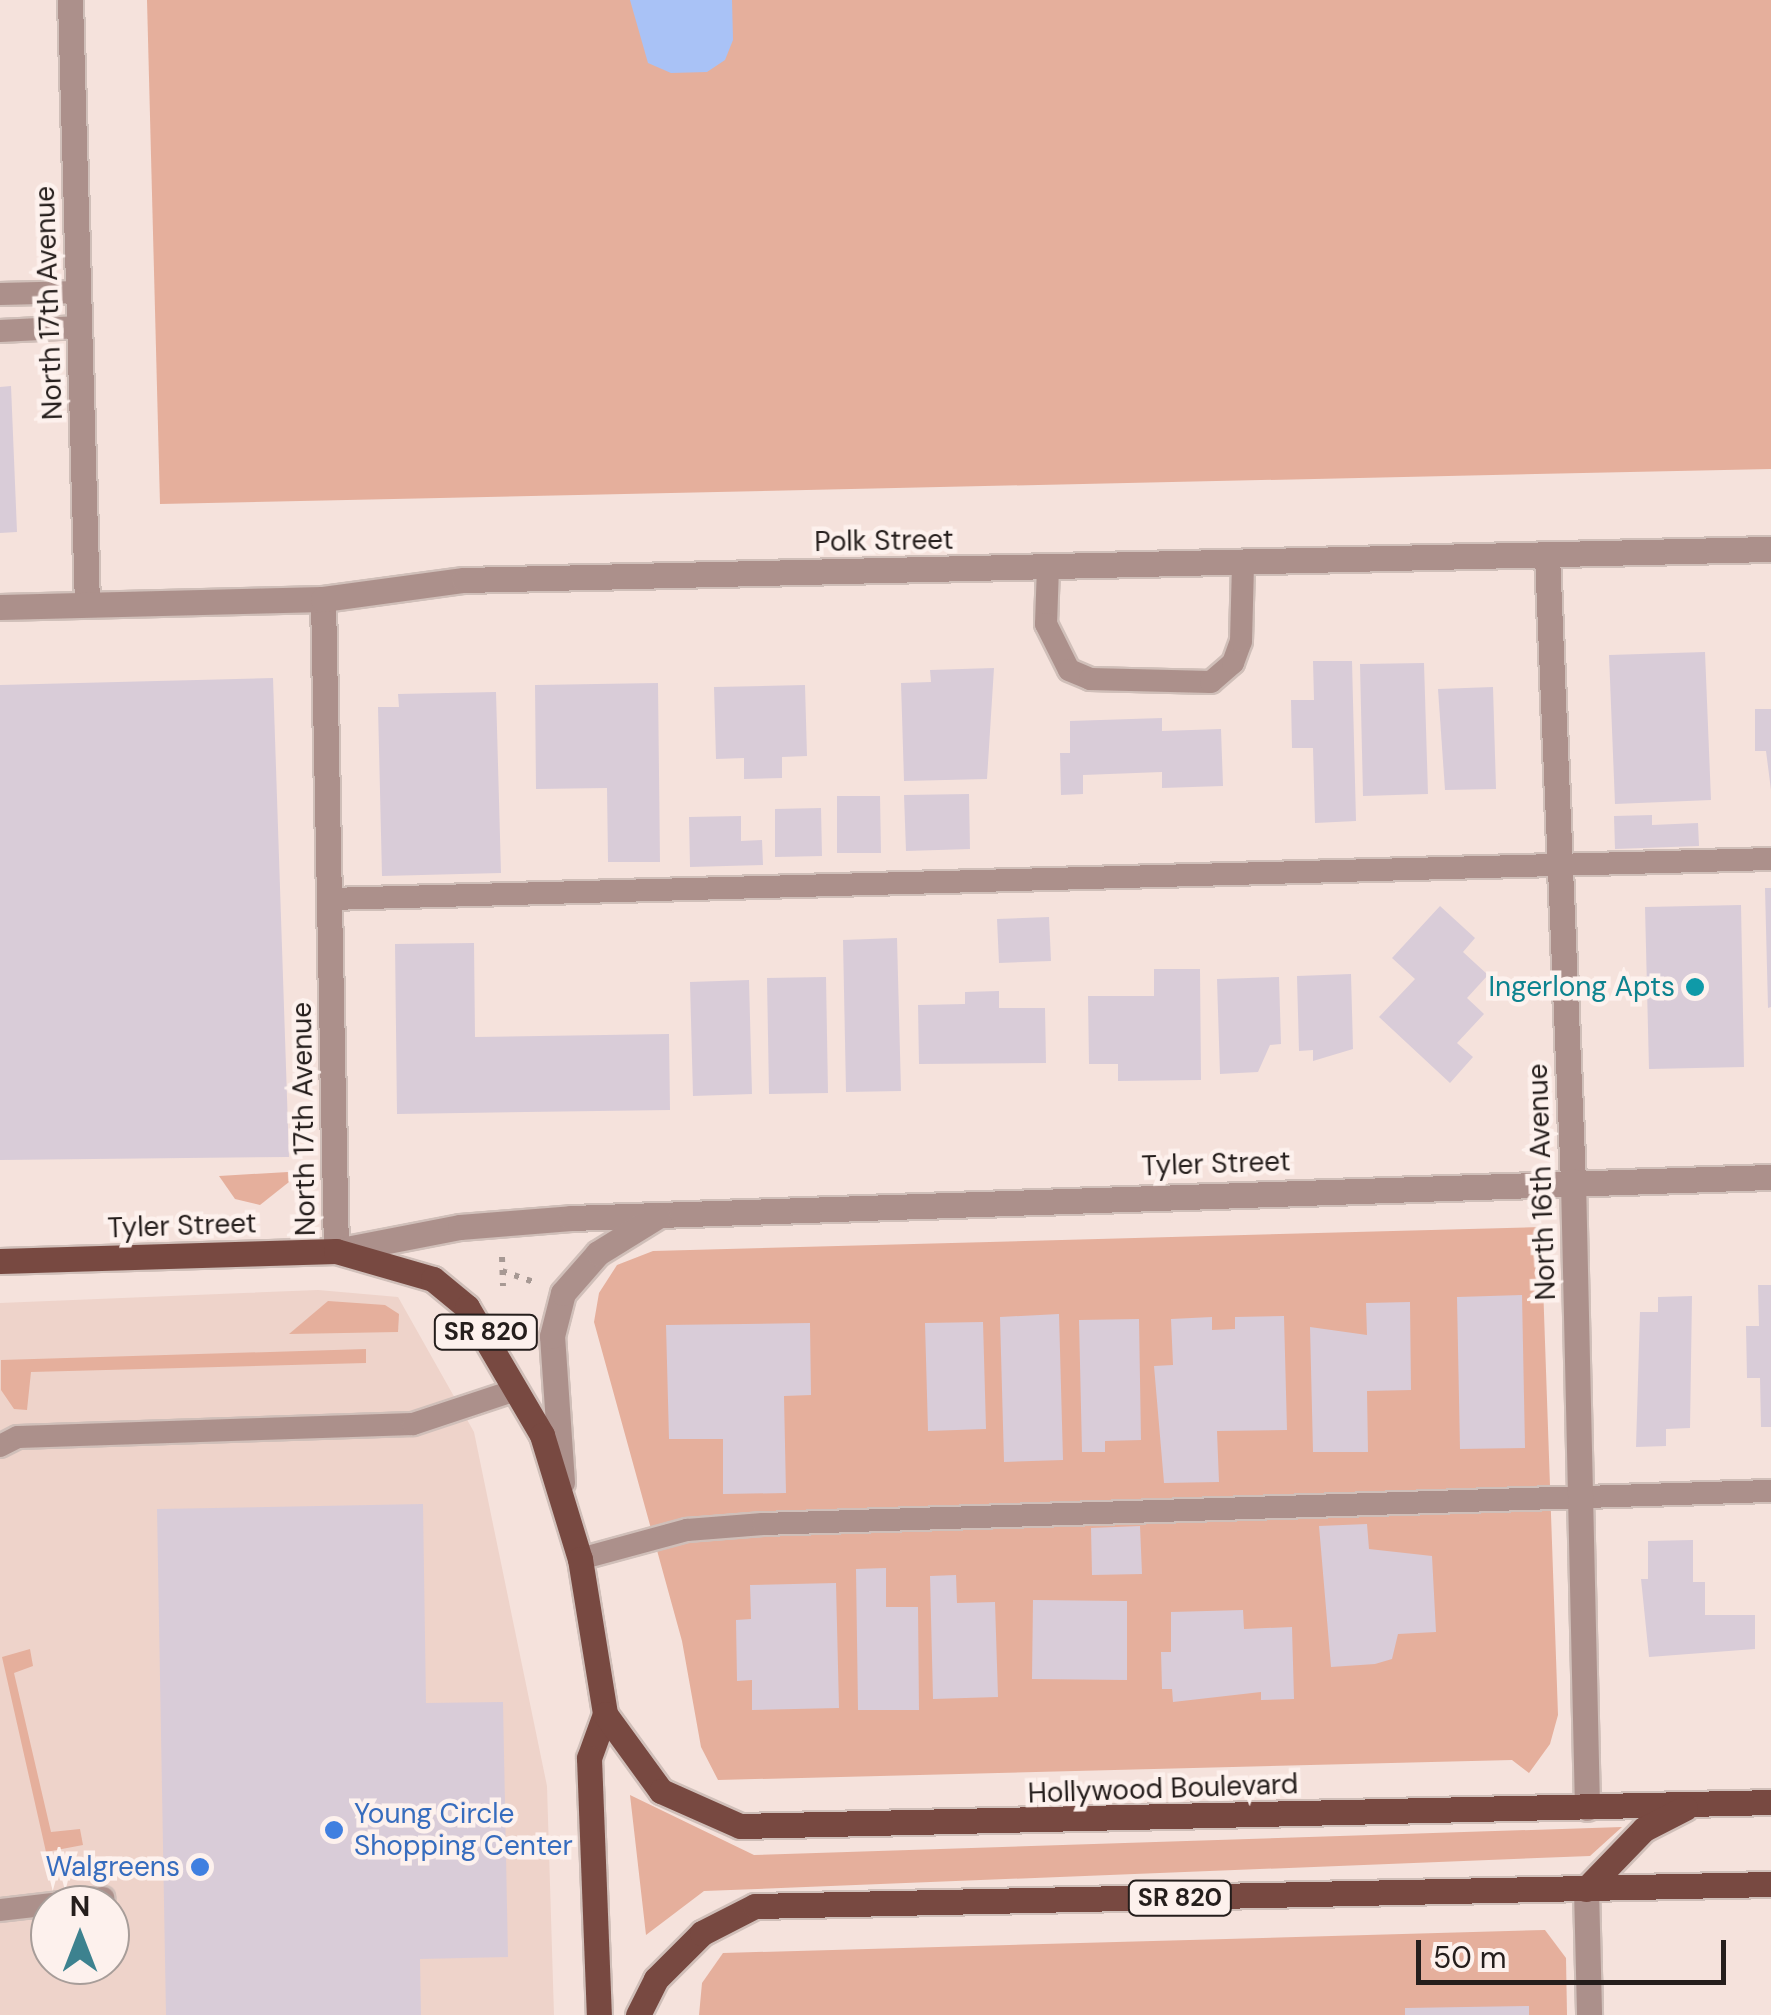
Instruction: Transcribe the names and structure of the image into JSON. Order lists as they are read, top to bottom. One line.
{"streets":{"main road":["North 17th Avenue","Tyler Street","SR 820","Hollywood Boulevard"],"street":["Polk Street","North 16th Avenue"]},"crossings":[["North 17th Avenue","Polk Street"],["North 17th Avenue","Tyler Street"],["North 17th Avenue","Hollywood Boulevard"],["Polk Street","North 16th Avenue"],["Tyler Street","North 16th Avenue"],["North 16th Avenue","Hollywood Boulevard"]],"places":["Ingerlong Apts","Young Circle Shopping Center","Walgreens"],"scale_bar":"50 m","north":"top"}
